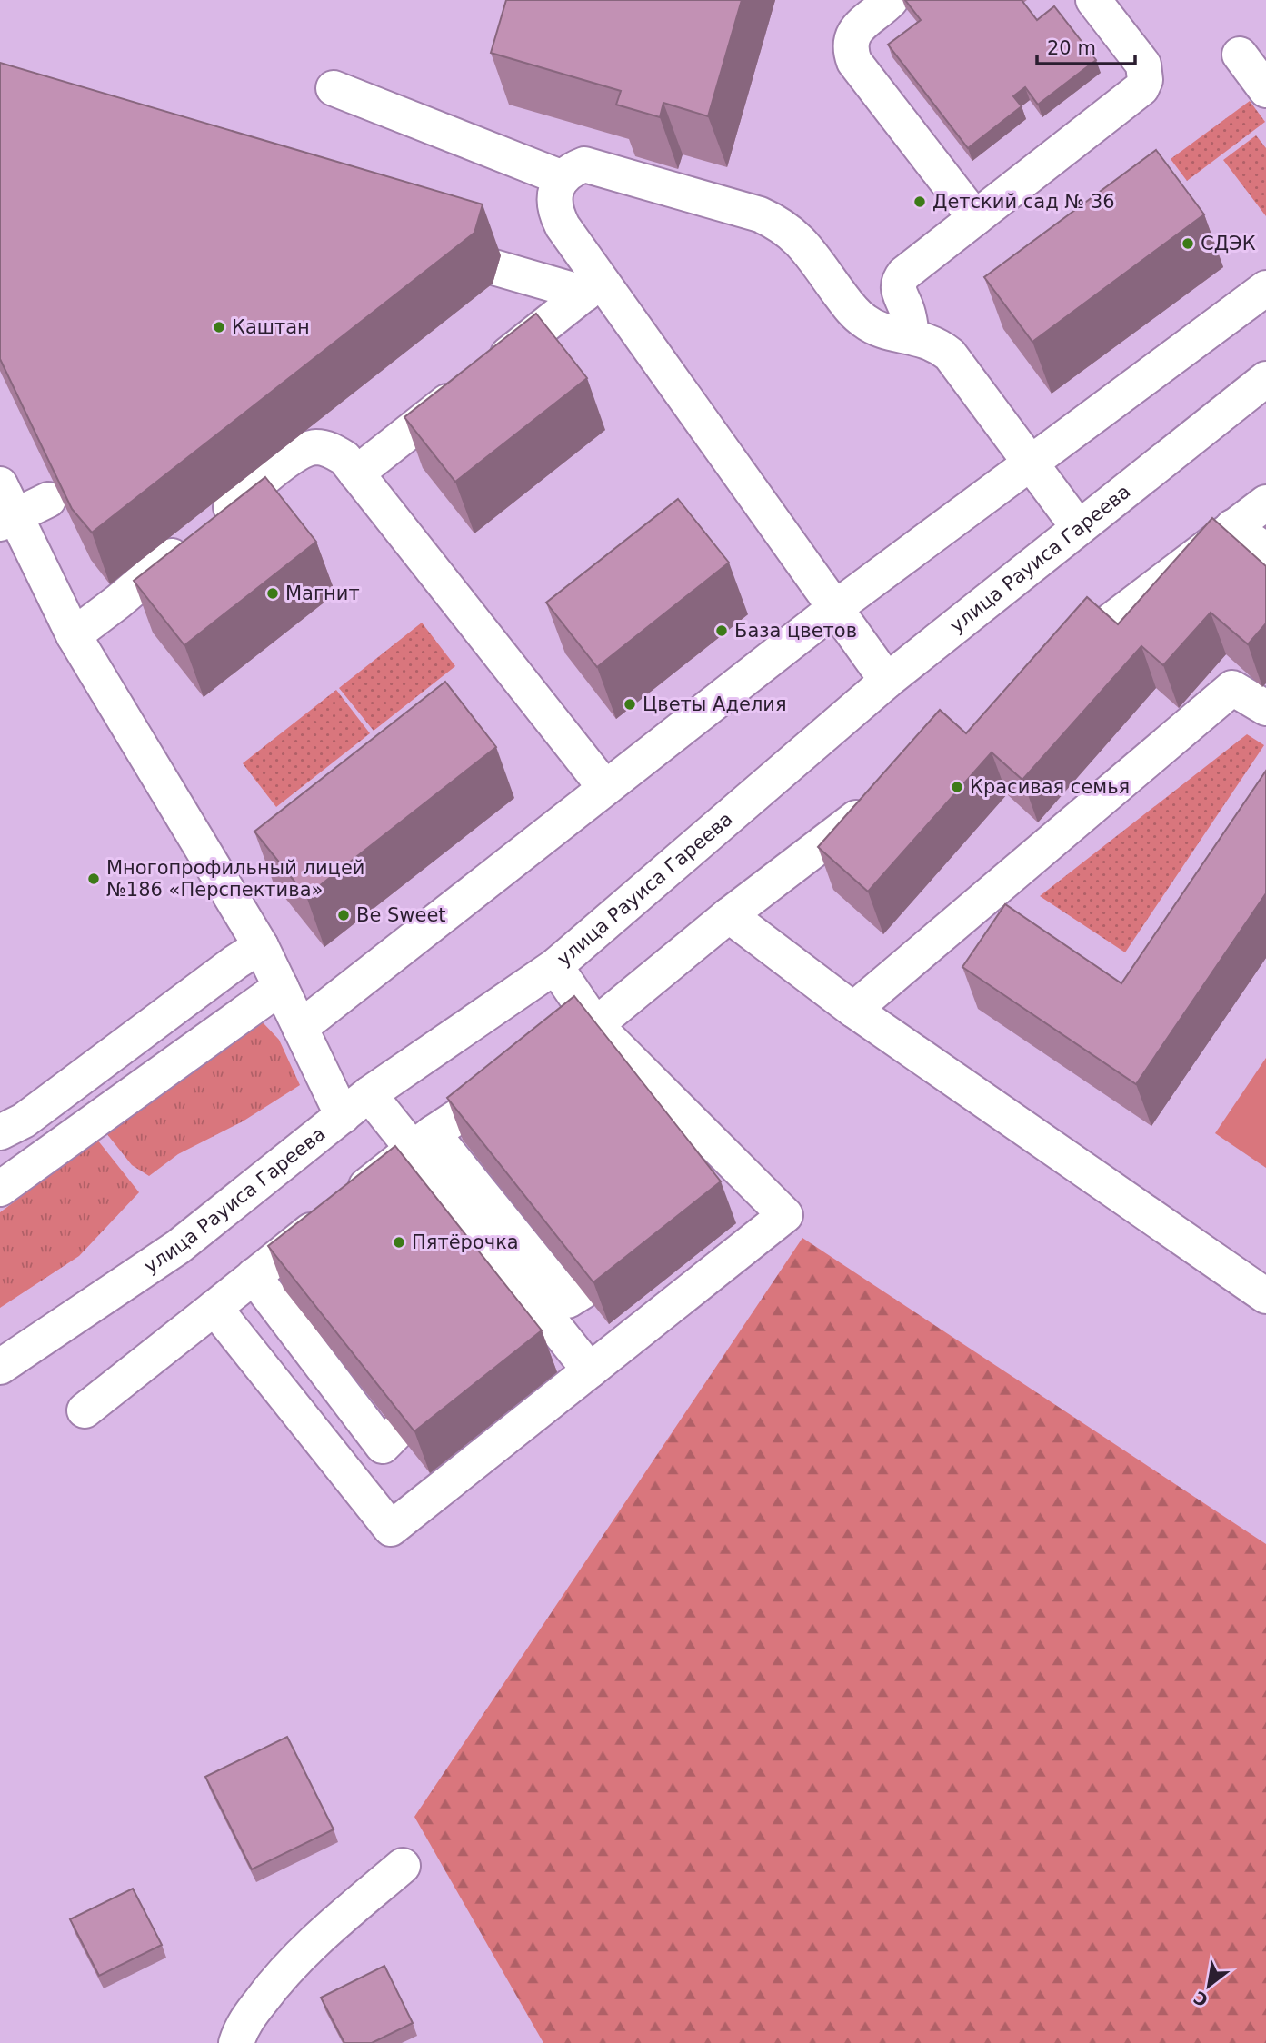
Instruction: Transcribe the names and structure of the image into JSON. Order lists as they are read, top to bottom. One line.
{"streets":{"street":["улица Рауиса Гареева"]},"places":["Детский сад № 36","СДЭК","Каштан","Магнит","База цветов","Цветы Аделия","Красивая семья","Многопрофильный лицей №186 «Перспектива»","Be Sweet","Пятёрочка"],"scale_bar":"20 m","north":"bottom left"}
